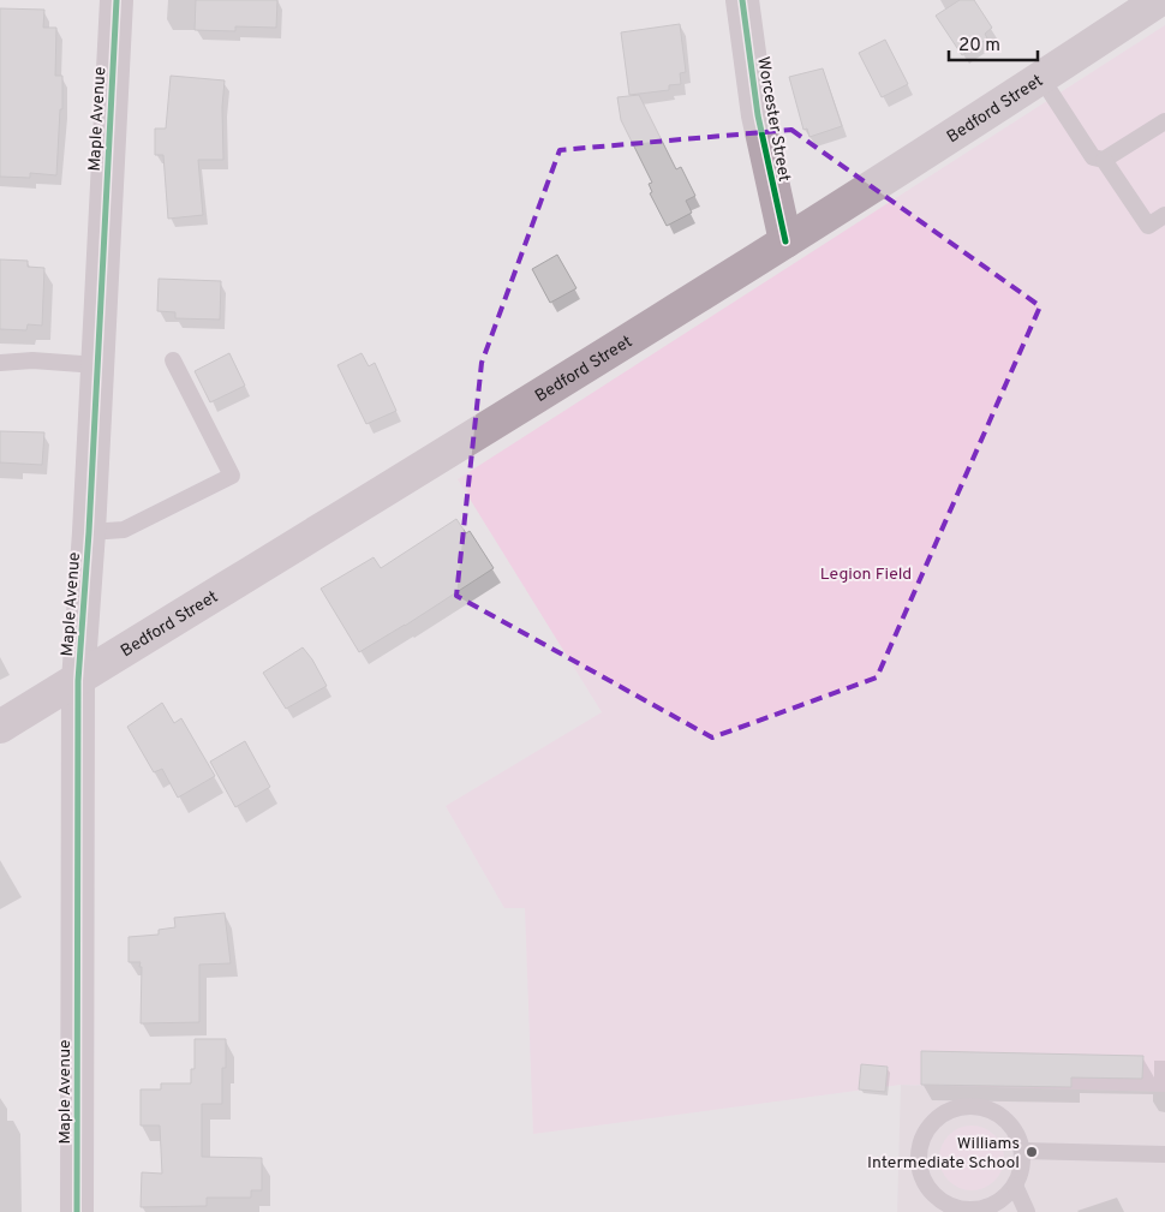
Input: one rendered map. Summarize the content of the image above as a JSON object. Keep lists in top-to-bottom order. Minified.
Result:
{"streets":{"street":["Bedford Street","Maple Avenue","Worcester Street"]},"crossings":[["Bedford Street","Maple Avenue"],["Bedford Street","Worcester Street"]],"parks":["Legion Field"],"places":["Williams Intermediate School"],"scale_bar":"20 m"}
